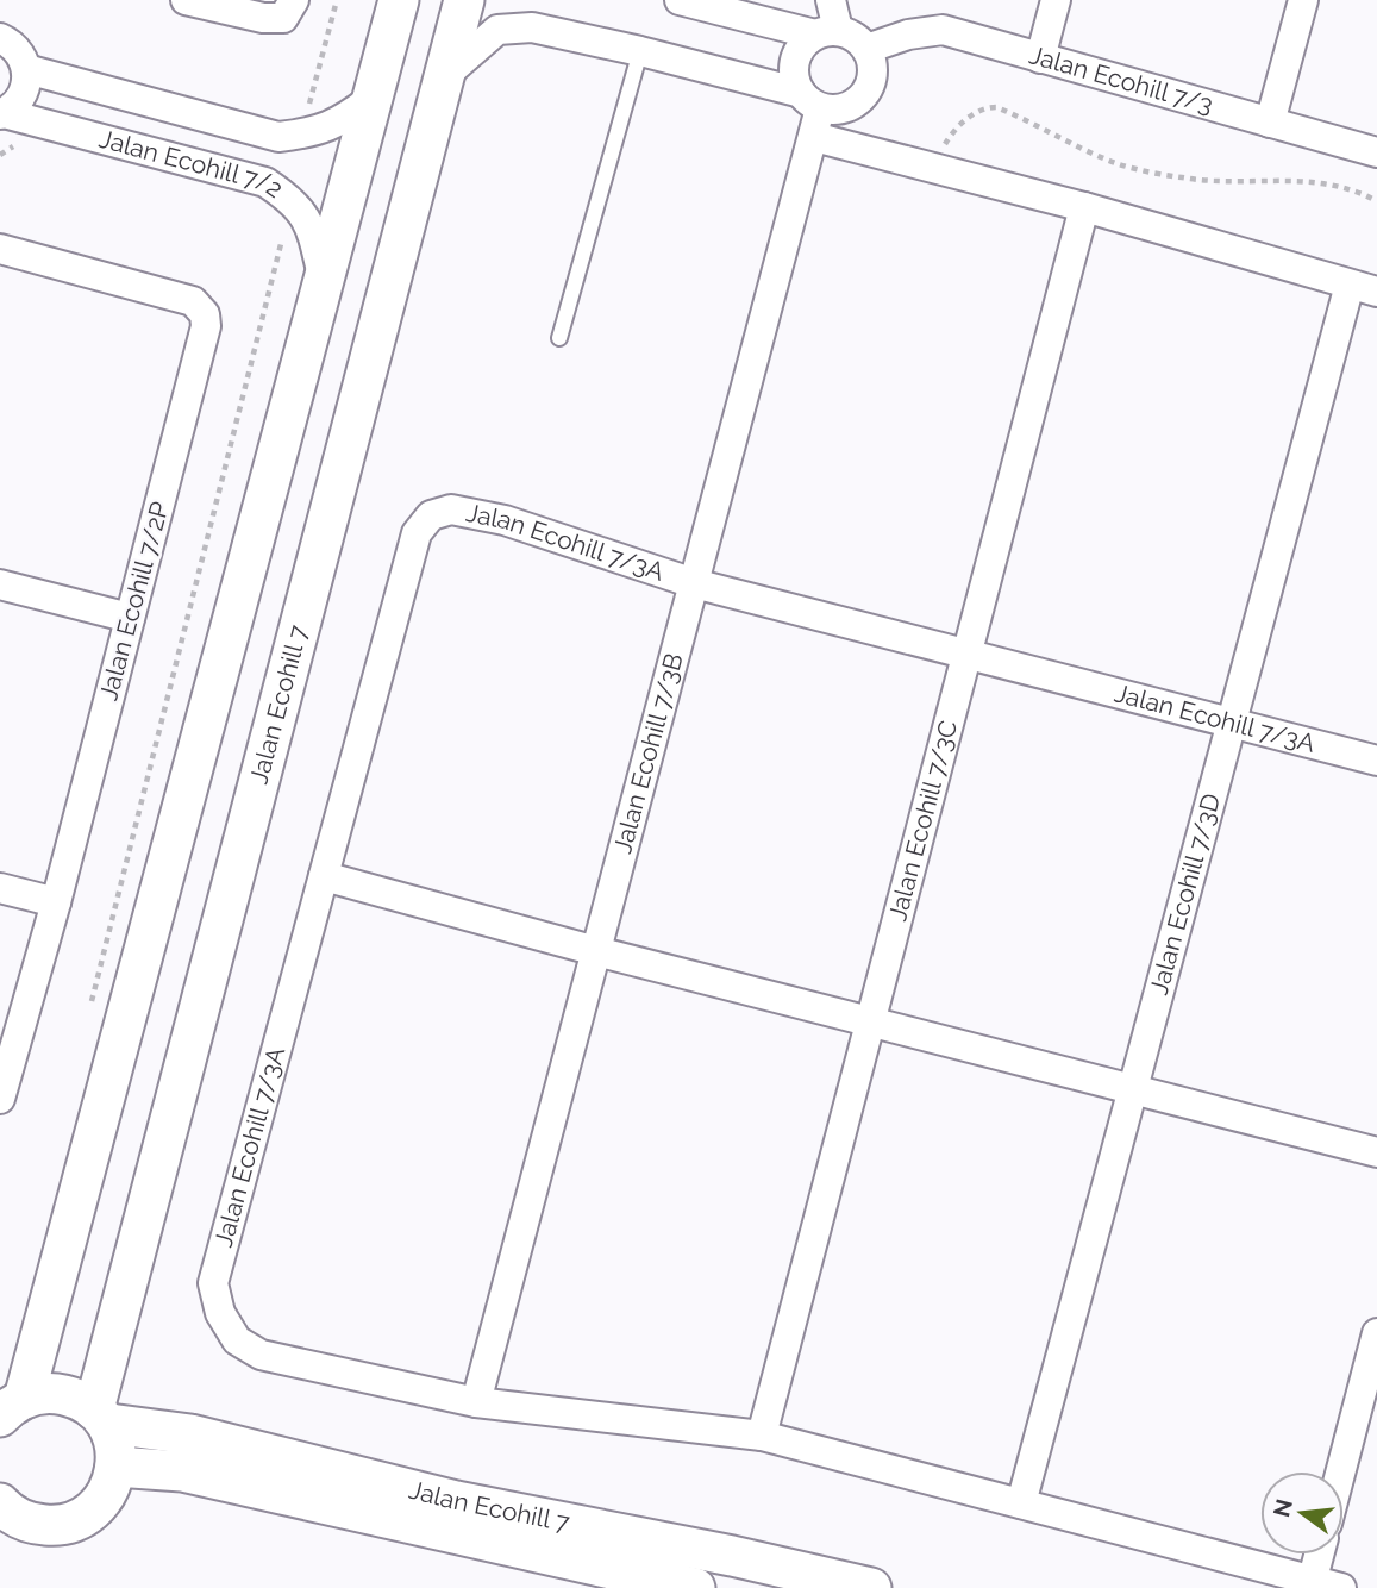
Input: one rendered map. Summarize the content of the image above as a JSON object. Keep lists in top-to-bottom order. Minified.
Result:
{"streets":{"street":["Jalan Ecohill 7/3","Jalan Ecohill 7/2","Jalan Ecohill 7/3A","Jalan Ecohill 7/2P","Jalan Ecohill 7","Jalan Ecohill 7/3B","Jalan Ecohill 7/3C","Jalan Ecohill 7/3D"]},"crossings":[["Jalan Ecohill 7/3","Jalan Ecohill 7/3B"],["Jalan Ecohill 7/3A","Jalan Ecohill 7/3B"],["Jalan Ecohill 7/3A","Jalan Ecohill 7/3C"],["Jalan Ecohill 7/3A","Jalan Ecohill 7/3D"]],"north":"left"}
